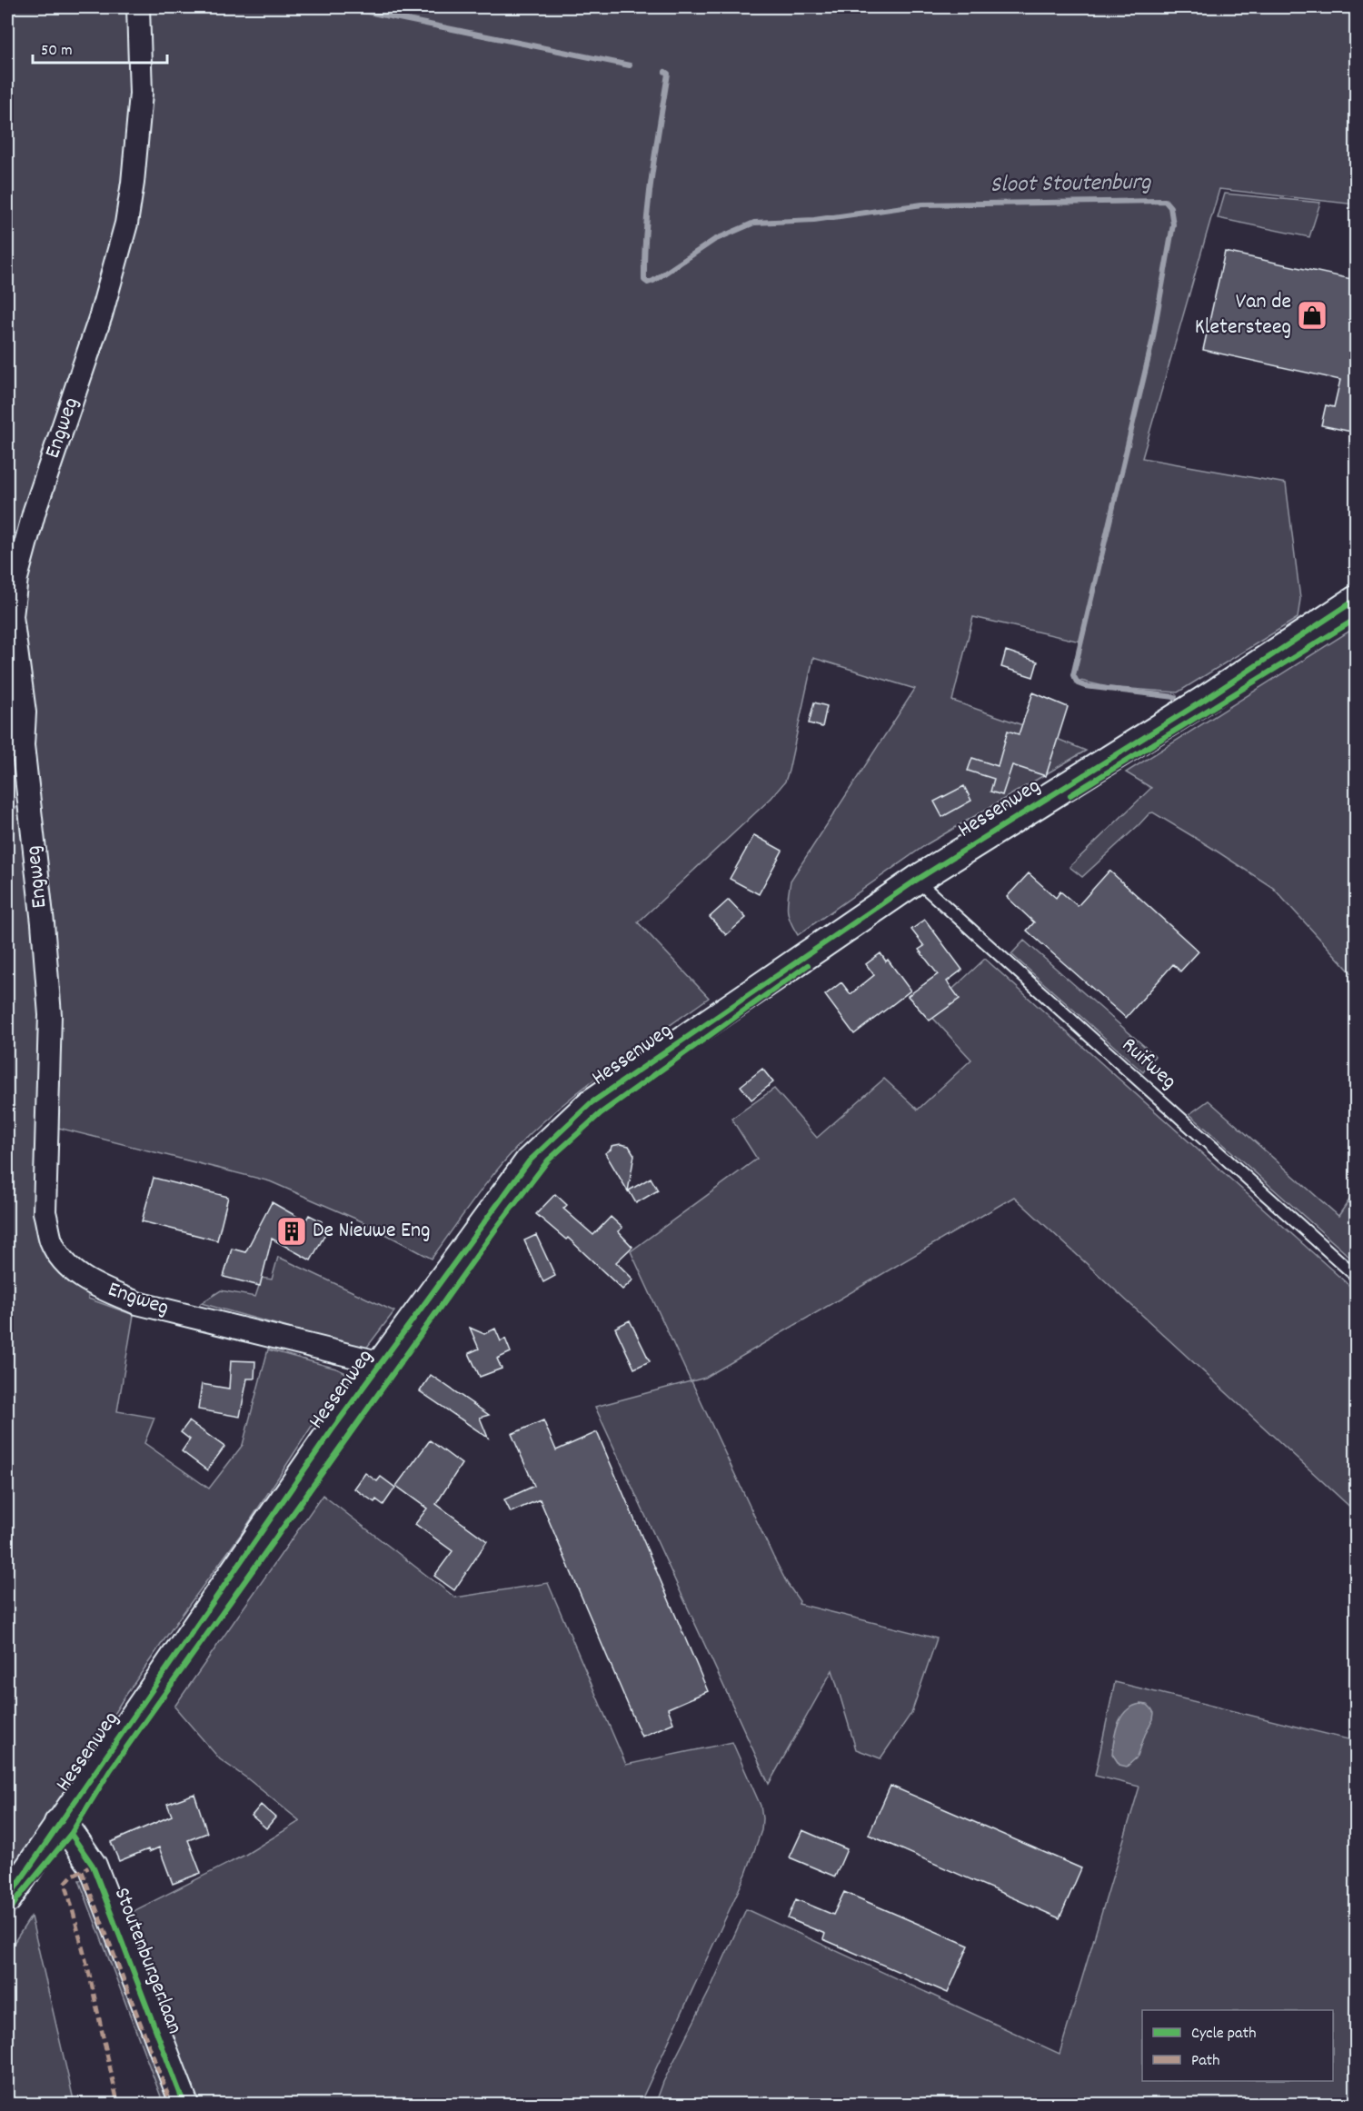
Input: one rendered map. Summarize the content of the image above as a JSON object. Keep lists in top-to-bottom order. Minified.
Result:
{"streets":{"street":["Engweg","Hessenweg","Stoutenburgerlaan"],"lane":["Ruifweg"]},"crossings":[["Engweg","Hessenweg"],["Hessenweg","Ruifweg"],["Hessenweg","Stoutenburgerlaan"]],"water":["Sloot Stoutenburg"],"places":{"shop":["Van de Kletersteeg"],"building":["De Nieuwe Eng"]},"legend":["Cycle path","Path"],"scale_bar":"50 m"}
